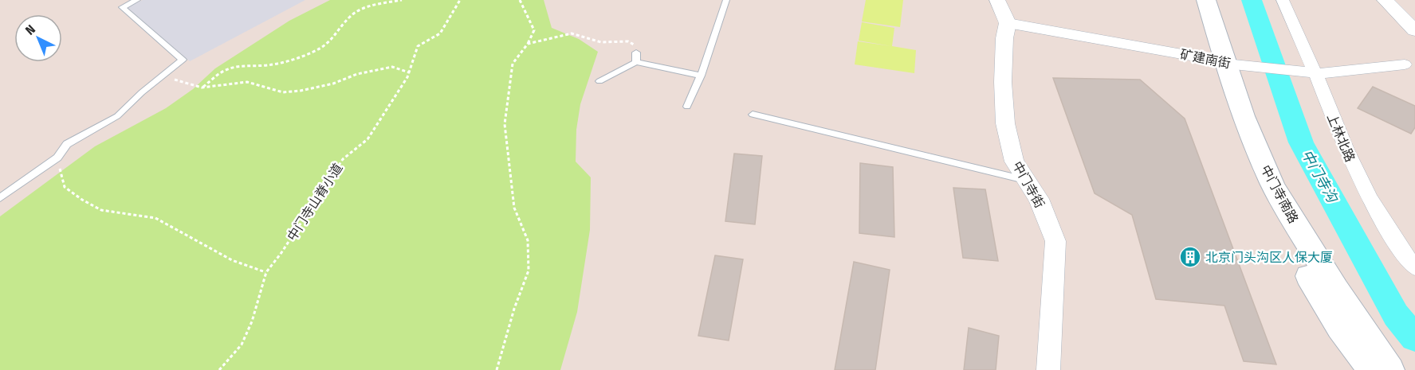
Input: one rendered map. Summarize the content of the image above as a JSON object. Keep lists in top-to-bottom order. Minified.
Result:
{"streets":{"main road":["中门寺南路"],"street":["矿建南街","上林北路","中门寺街"],"path":["中门寺山脊小道"]},"crossings":[["矿建南街","上林北路"],["矿建南街","中门寺街"],["矿建南街","中门寺南路"]],"water":["中门寺沟"],"places":{"building":["北京门头沟区人保大厦"]},"north":"top left"}
